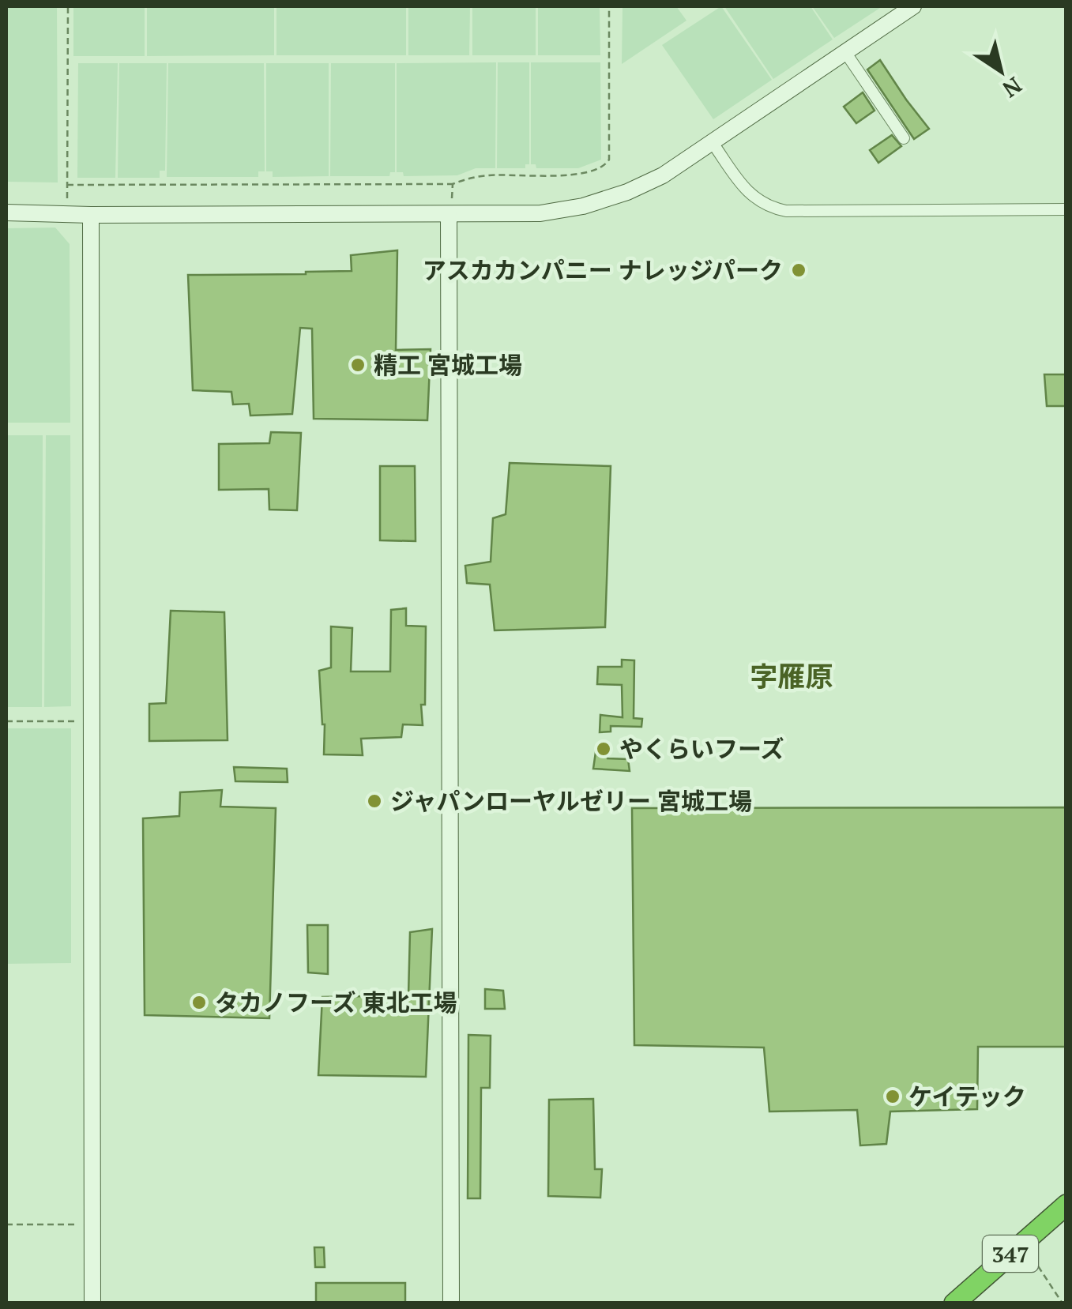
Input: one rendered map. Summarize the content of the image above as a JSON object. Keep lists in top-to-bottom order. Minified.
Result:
{"streets":{"highway":["347"]},"districts":["字雁原"],"places":["アスカカンパニー ナレッジパーク","精工 宮城工場","やくらいフーズ","ジャパンローヤルゼリー 宮城工場","タカノフーズ 東北工場","ケイテック"],"north":"bottom right"}
